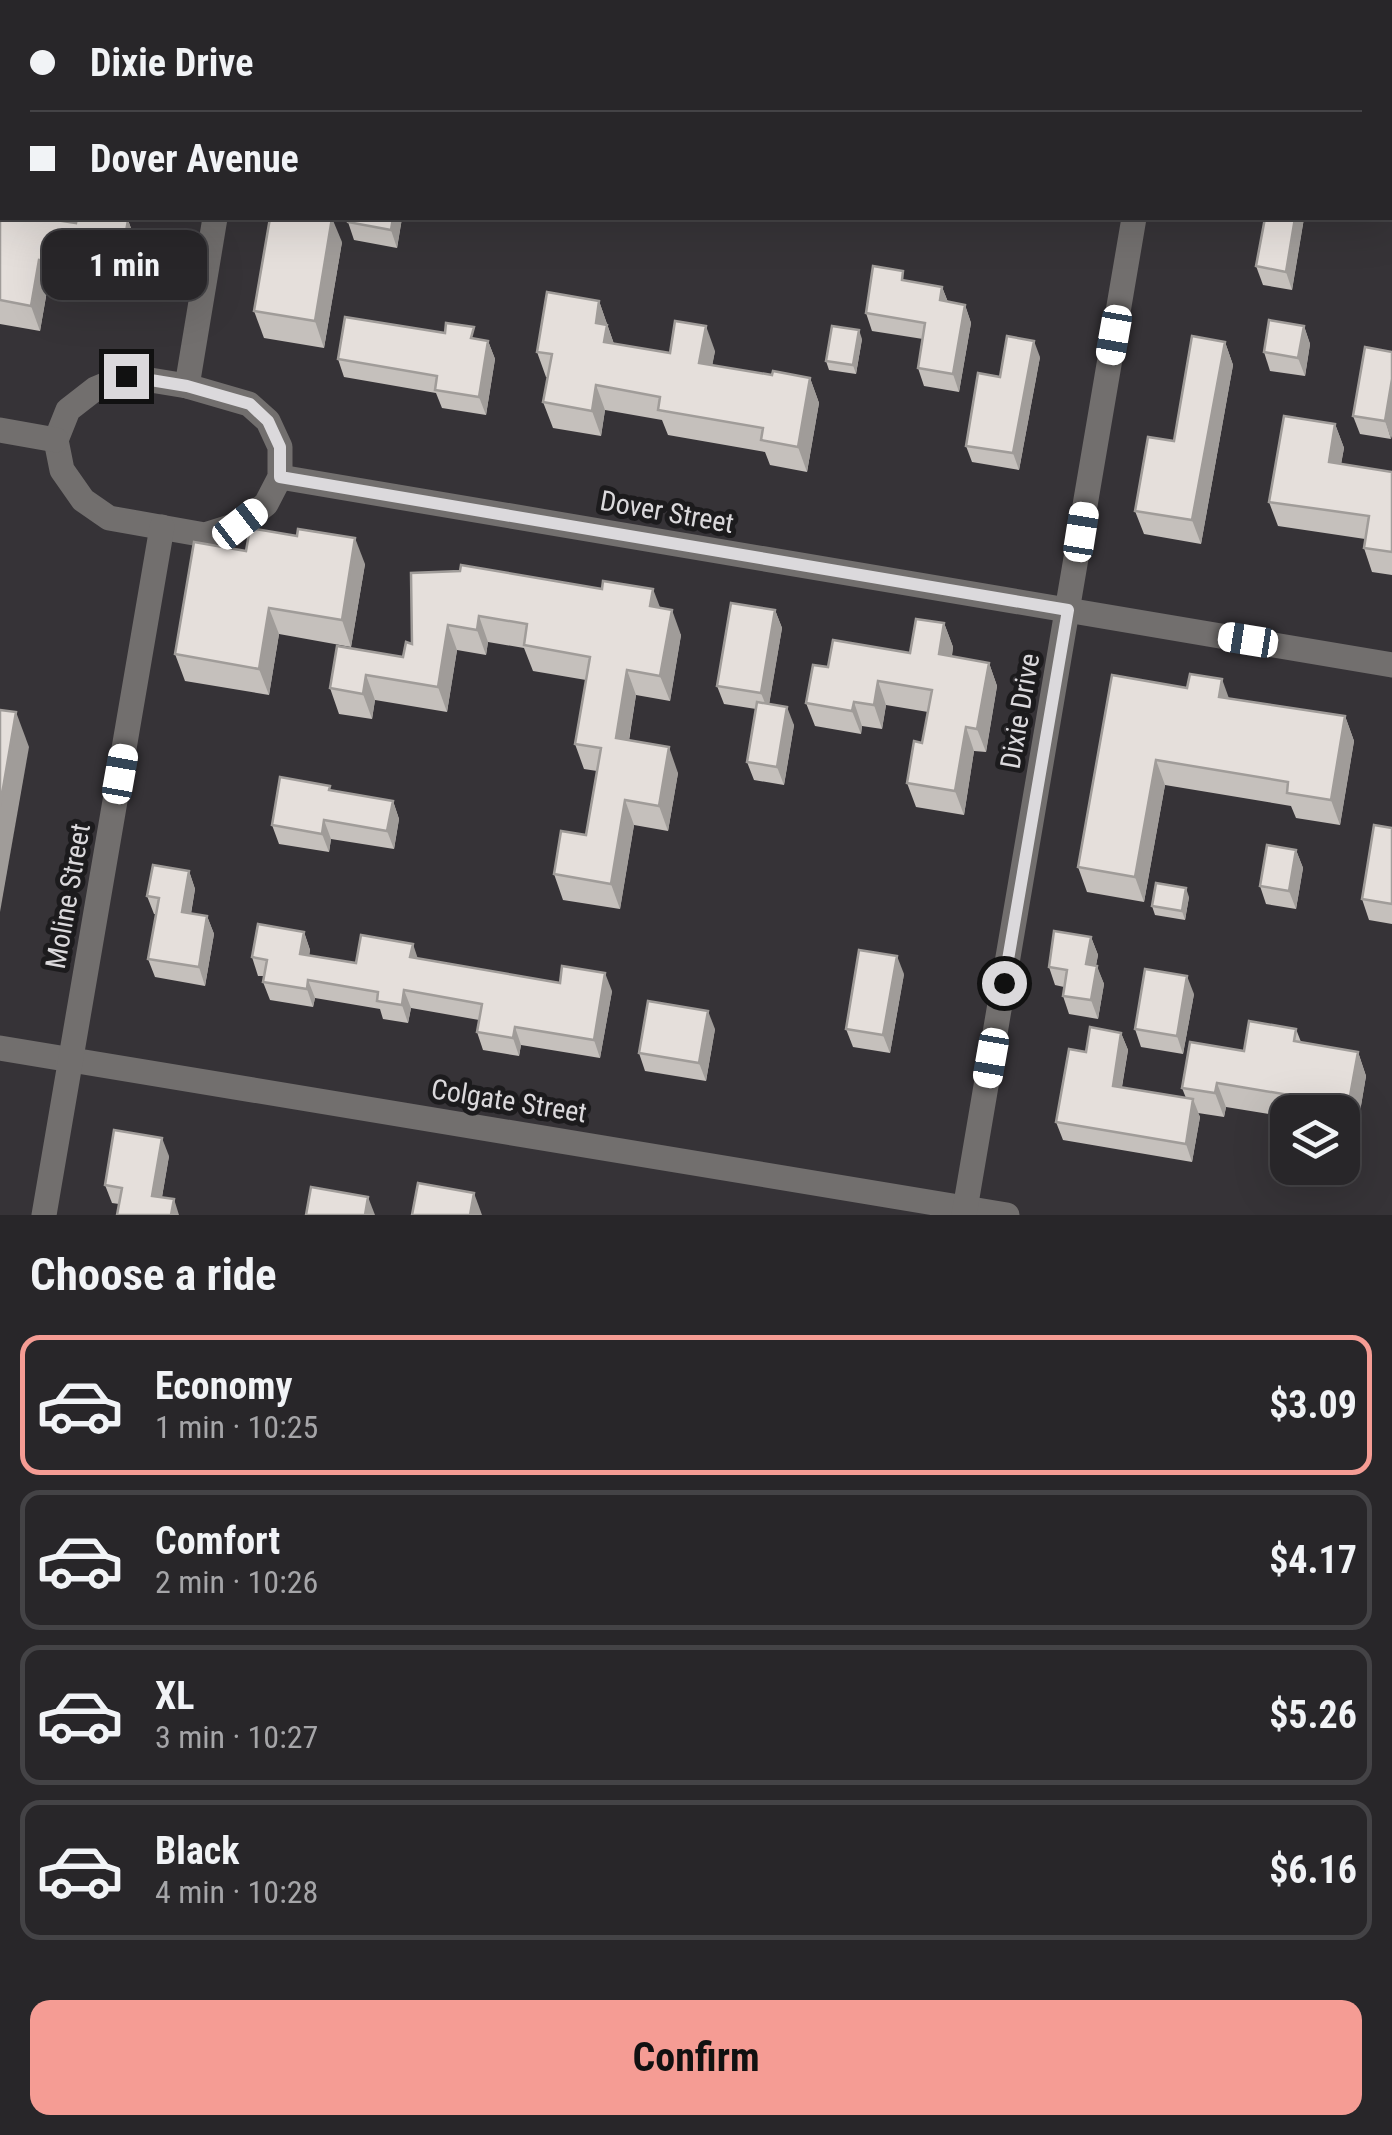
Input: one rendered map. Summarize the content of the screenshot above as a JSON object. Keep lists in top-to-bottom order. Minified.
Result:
{"streets":{"street":["Dover Street","Dixie Drive","Moline Street","Colgate Street"]},"crossings":[["Dover Street","Dixie Drive"],["Dover Street","Moline Street"],["Dixie Drive","Colgate Street"],["Moline Street","Colgate Street"]],"page":{"banner":["Dixie Drive","Dover Avenue"],"bubble":"1 min","heading":"Choose a ride","list":[{"name":"Economy","note":"1 min · 10:25","value":"$3.09"},{"name":"Comfort","note":"2 min · 10:26","value":"$4.17"},{"name":"XL","note":"3 min · 10:27","value":"$5.26"},{"name":"Black","note":"4 min · 10:28","value":"$6.16"}],"buttons":"Confirm"}}
